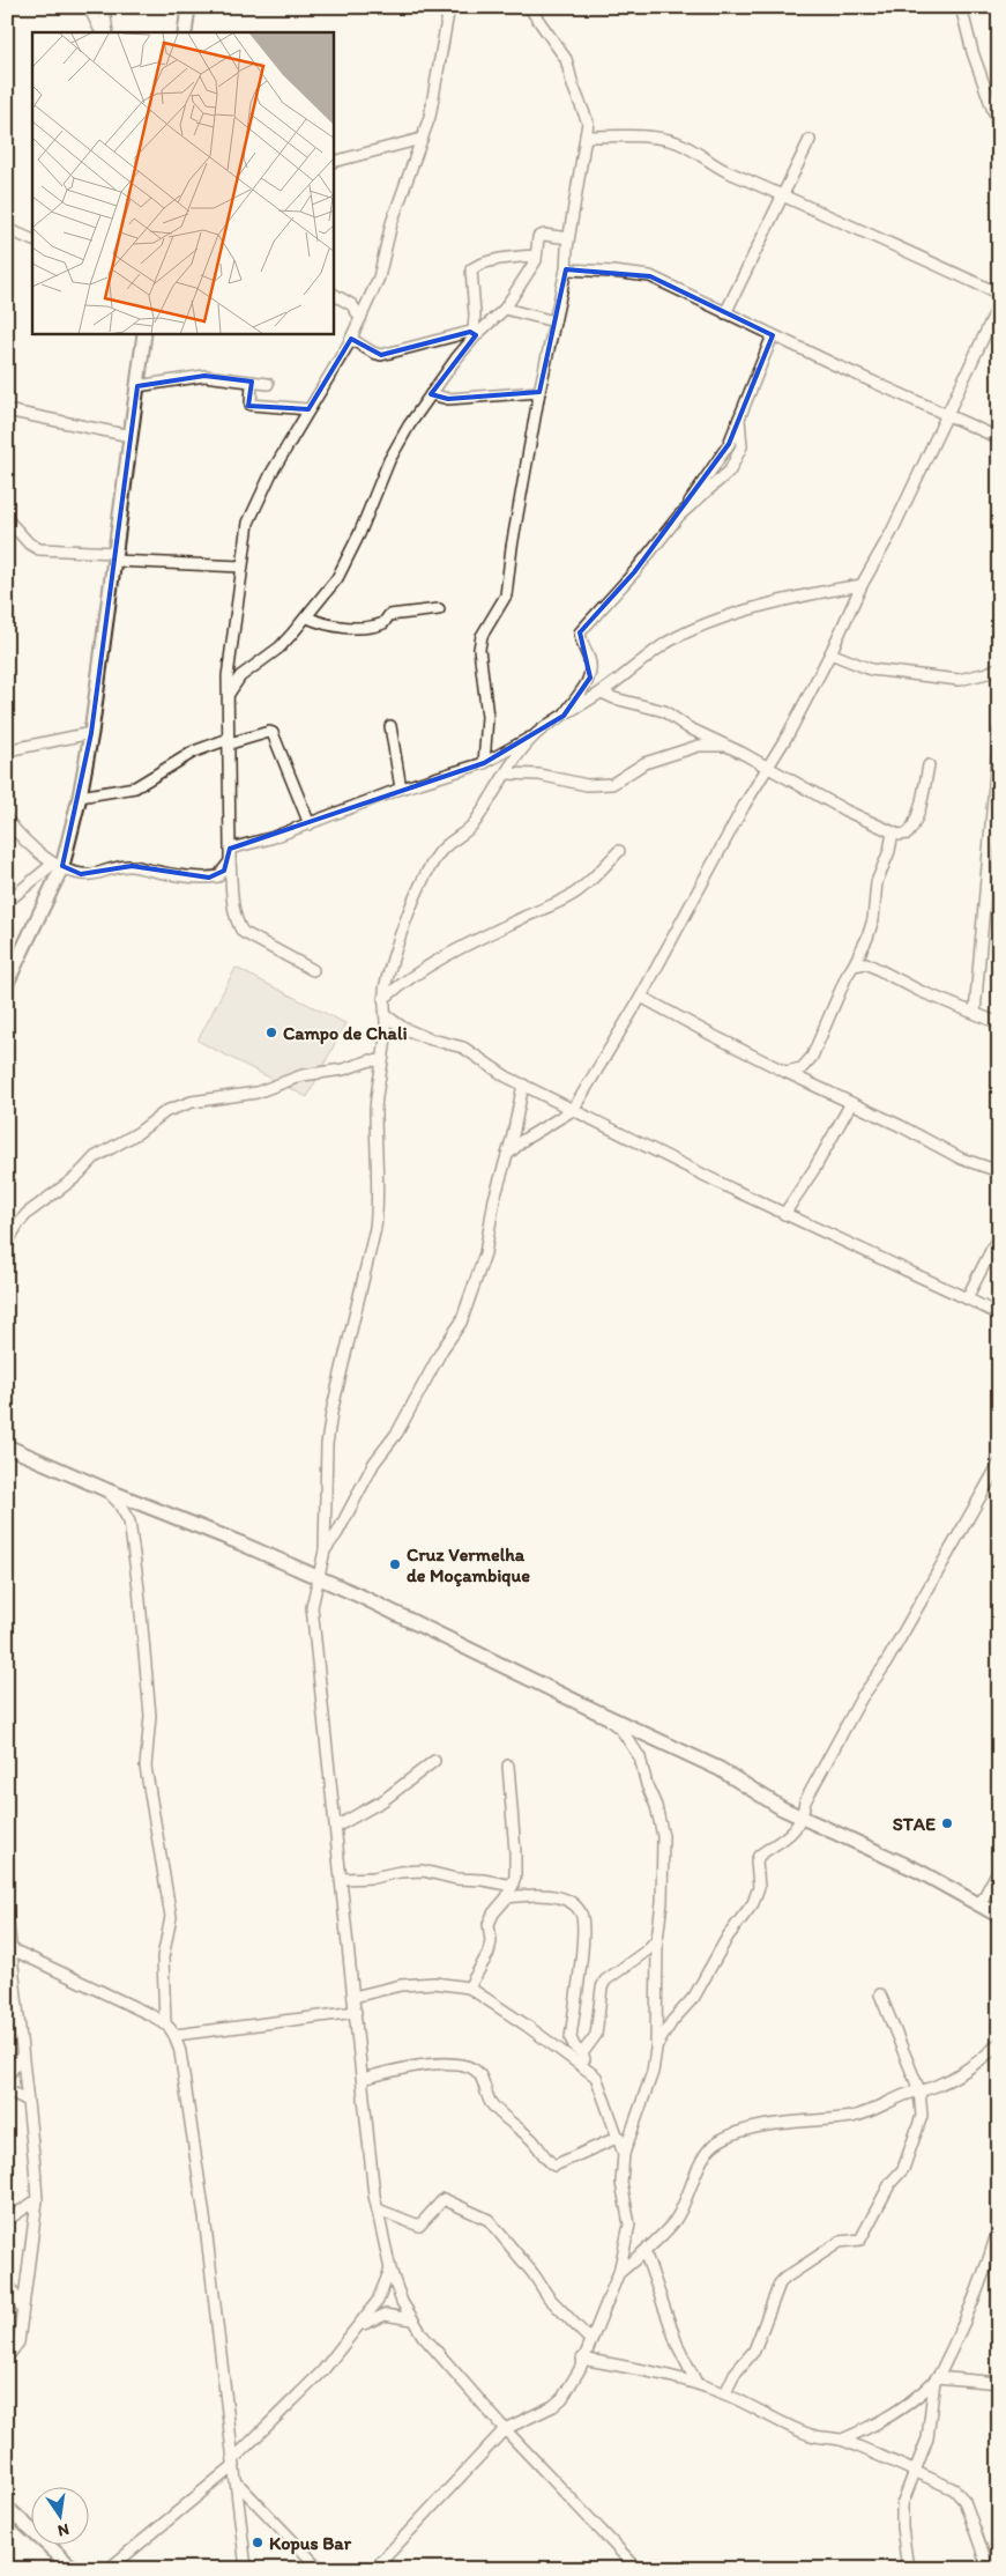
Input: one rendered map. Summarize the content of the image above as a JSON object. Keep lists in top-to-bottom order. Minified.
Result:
{"places":["Campo de Chali","Cruz Vermelha de Moçambique","STAE","Kopus Bar"],"north":"bottom"}
